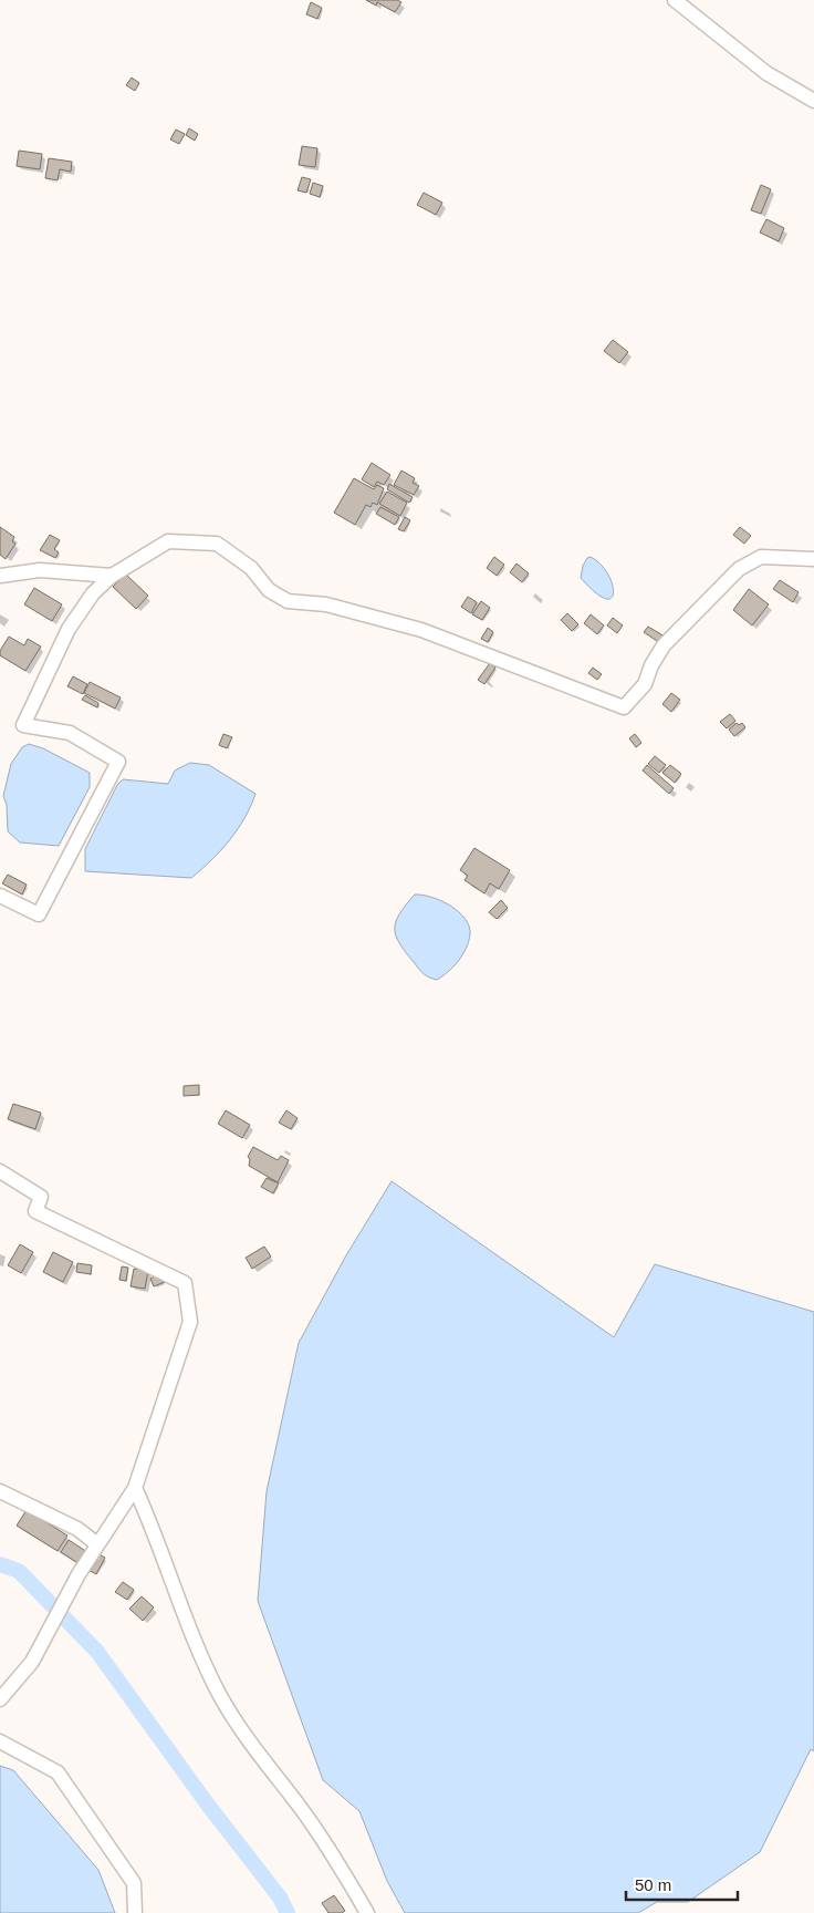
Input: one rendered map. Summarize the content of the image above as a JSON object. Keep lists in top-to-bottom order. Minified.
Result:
{"scale_bar":"50 m"}
